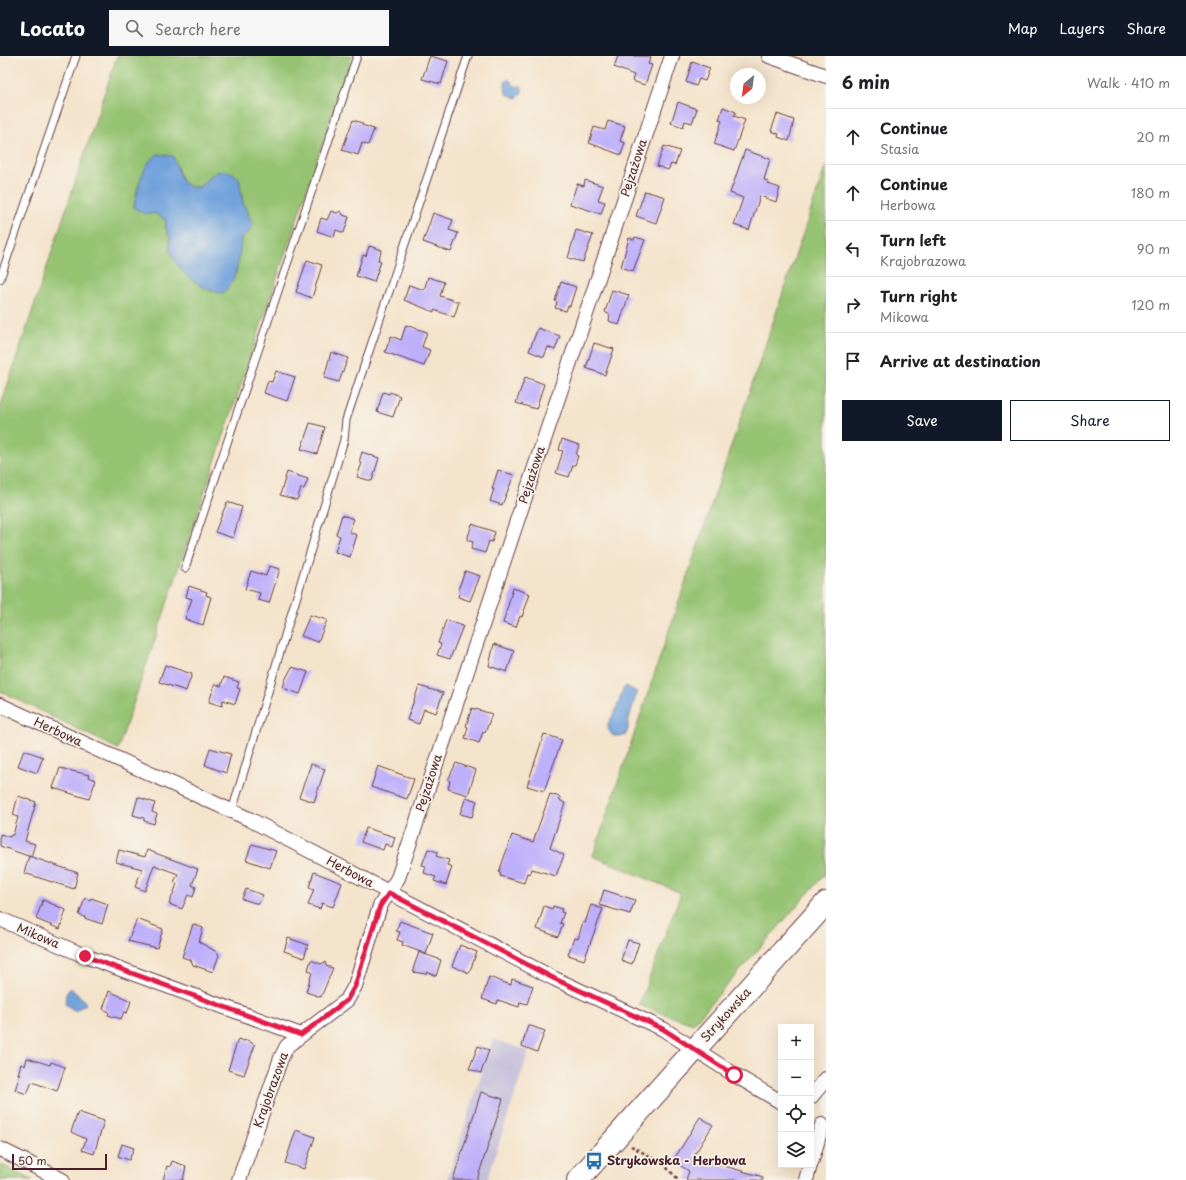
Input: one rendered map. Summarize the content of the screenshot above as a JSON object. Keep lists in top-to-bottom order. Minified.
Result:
{"streets":{"main road":["Strykowska"],"street":["Pejzażowa","Herbowa","Mikowa","Krajobrazowa"]},"crossings":[["Pejzażowa","Herbowa"],["Pejzażowa","Krajobrazowa"],["Herbowa","Strykowska"],["Herbowa","Krajobrazowa"],["Mikowa","Krajobrazowa"]],"places":{"bus stop":["Strykowska - Herbowa"]},"scale_bar":"50 m","north":"bottom left","page":{"header":"Locato","search":"Search here","nav":["Map","Layers","Share"],"heading":["6 min","Walk · 410 m"],"list":[["Continue","Stasia","20 m"],["Continue","Herbowa","180 m"],["Turn left","Krajobrazowa","90 m"],["Turn right","Mikowa","120 m"],"Arrive at destination"],"buttons":["Save","Share"],"map_buttons":["+","−"],"scale":"50 m"}}
